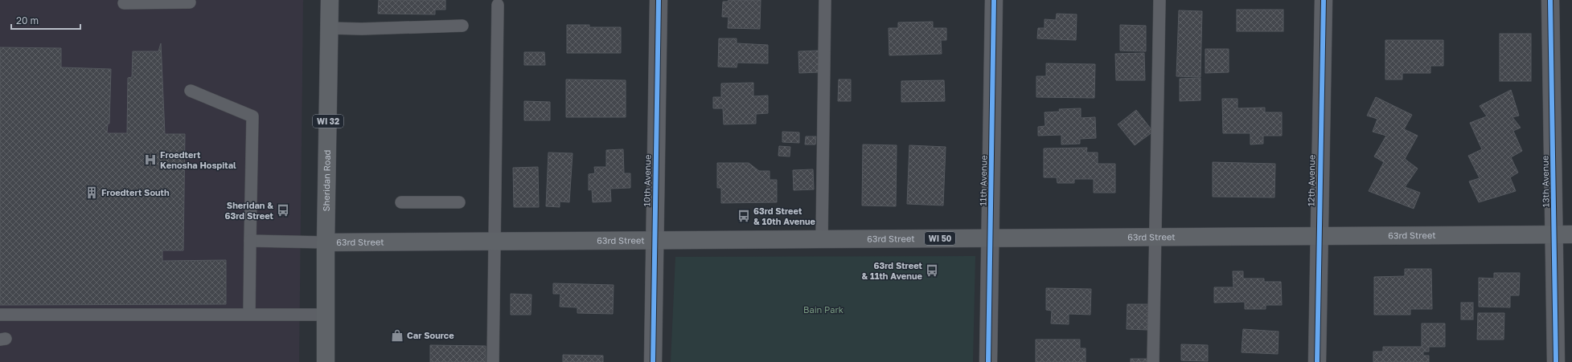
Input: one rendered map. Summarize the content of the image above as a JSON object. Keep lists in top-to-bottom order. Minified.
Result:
{"streets":{"main road":["WI 32","Sheridan Road","63rd Street","WI 50"],"street":["10th Avenue","11th Avenue","12th Avenue","13th Avenue"]},"crossings":[["Sheridan Road","63rd Street"],["10th Avenue","63rd Street"],["11th Avenue","63rd Street"],["12th Avenue","63rd Street"],["13th Avenue","63rd Street"]],"parks":["Bain Park"],"places":{"hospital":["Froedtert Kenosha Hospital"],"building":["Froedtert South"],"bus stop":["Sheridan & 63rd Street","63rd Street & 10th Avenue","63rd Street & 11th Avenue"],"shop":["Car Source"]},"scale_bar":"20 m"}
